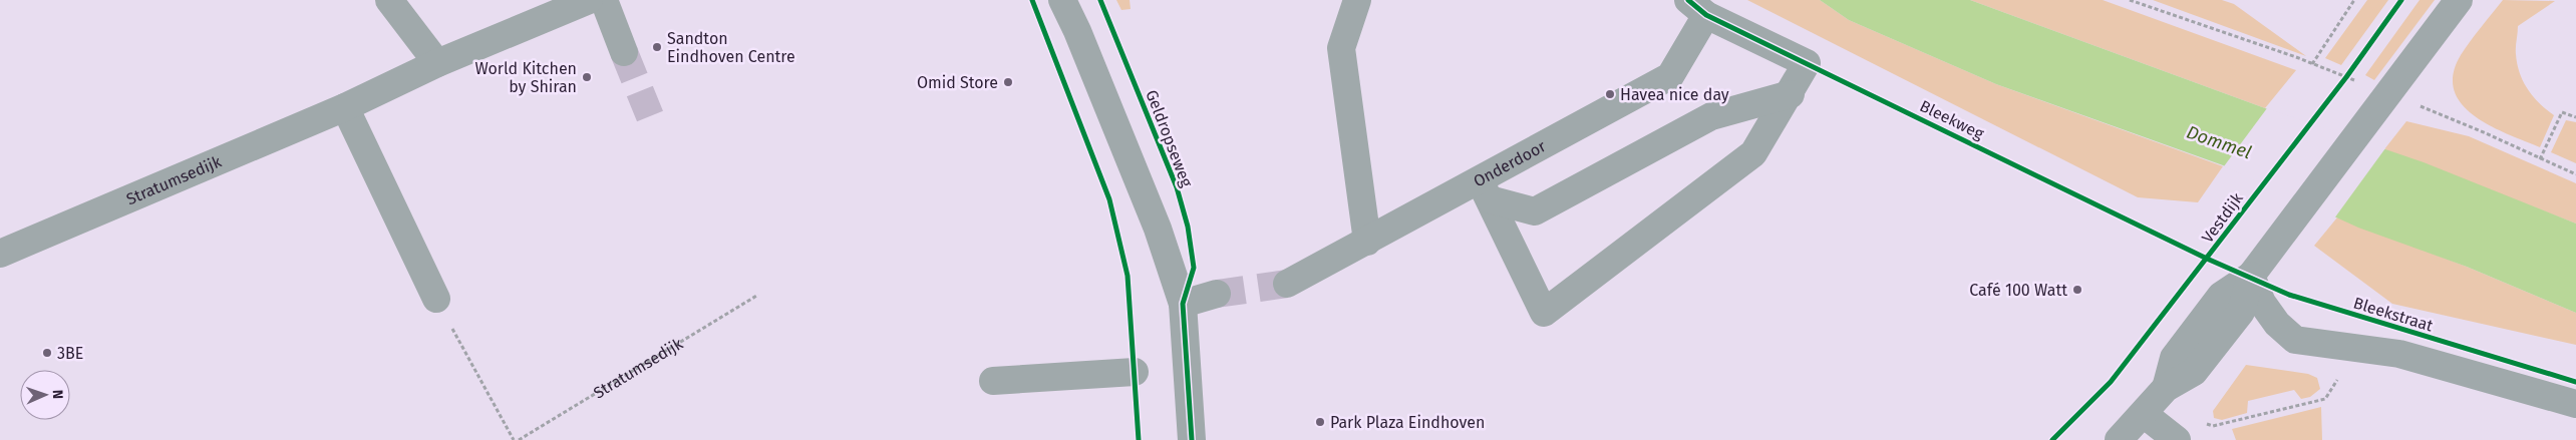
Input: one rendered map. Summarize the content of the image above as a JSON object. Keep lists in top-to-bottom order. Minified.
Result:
{"streets":{"street":["Onderdoor","Stratumsedijk"],"cycle path":["Bleekweg","Geldropseweg","Vestdijk"]},"water":["Dommel"],"places":["Sandton Eindhoven Centre","World Kitchen by Shiran","Omid Store","Havea nice day","Café 100 Watt","3BE","Park Plaza Eindhoven"],"north":"right"}
